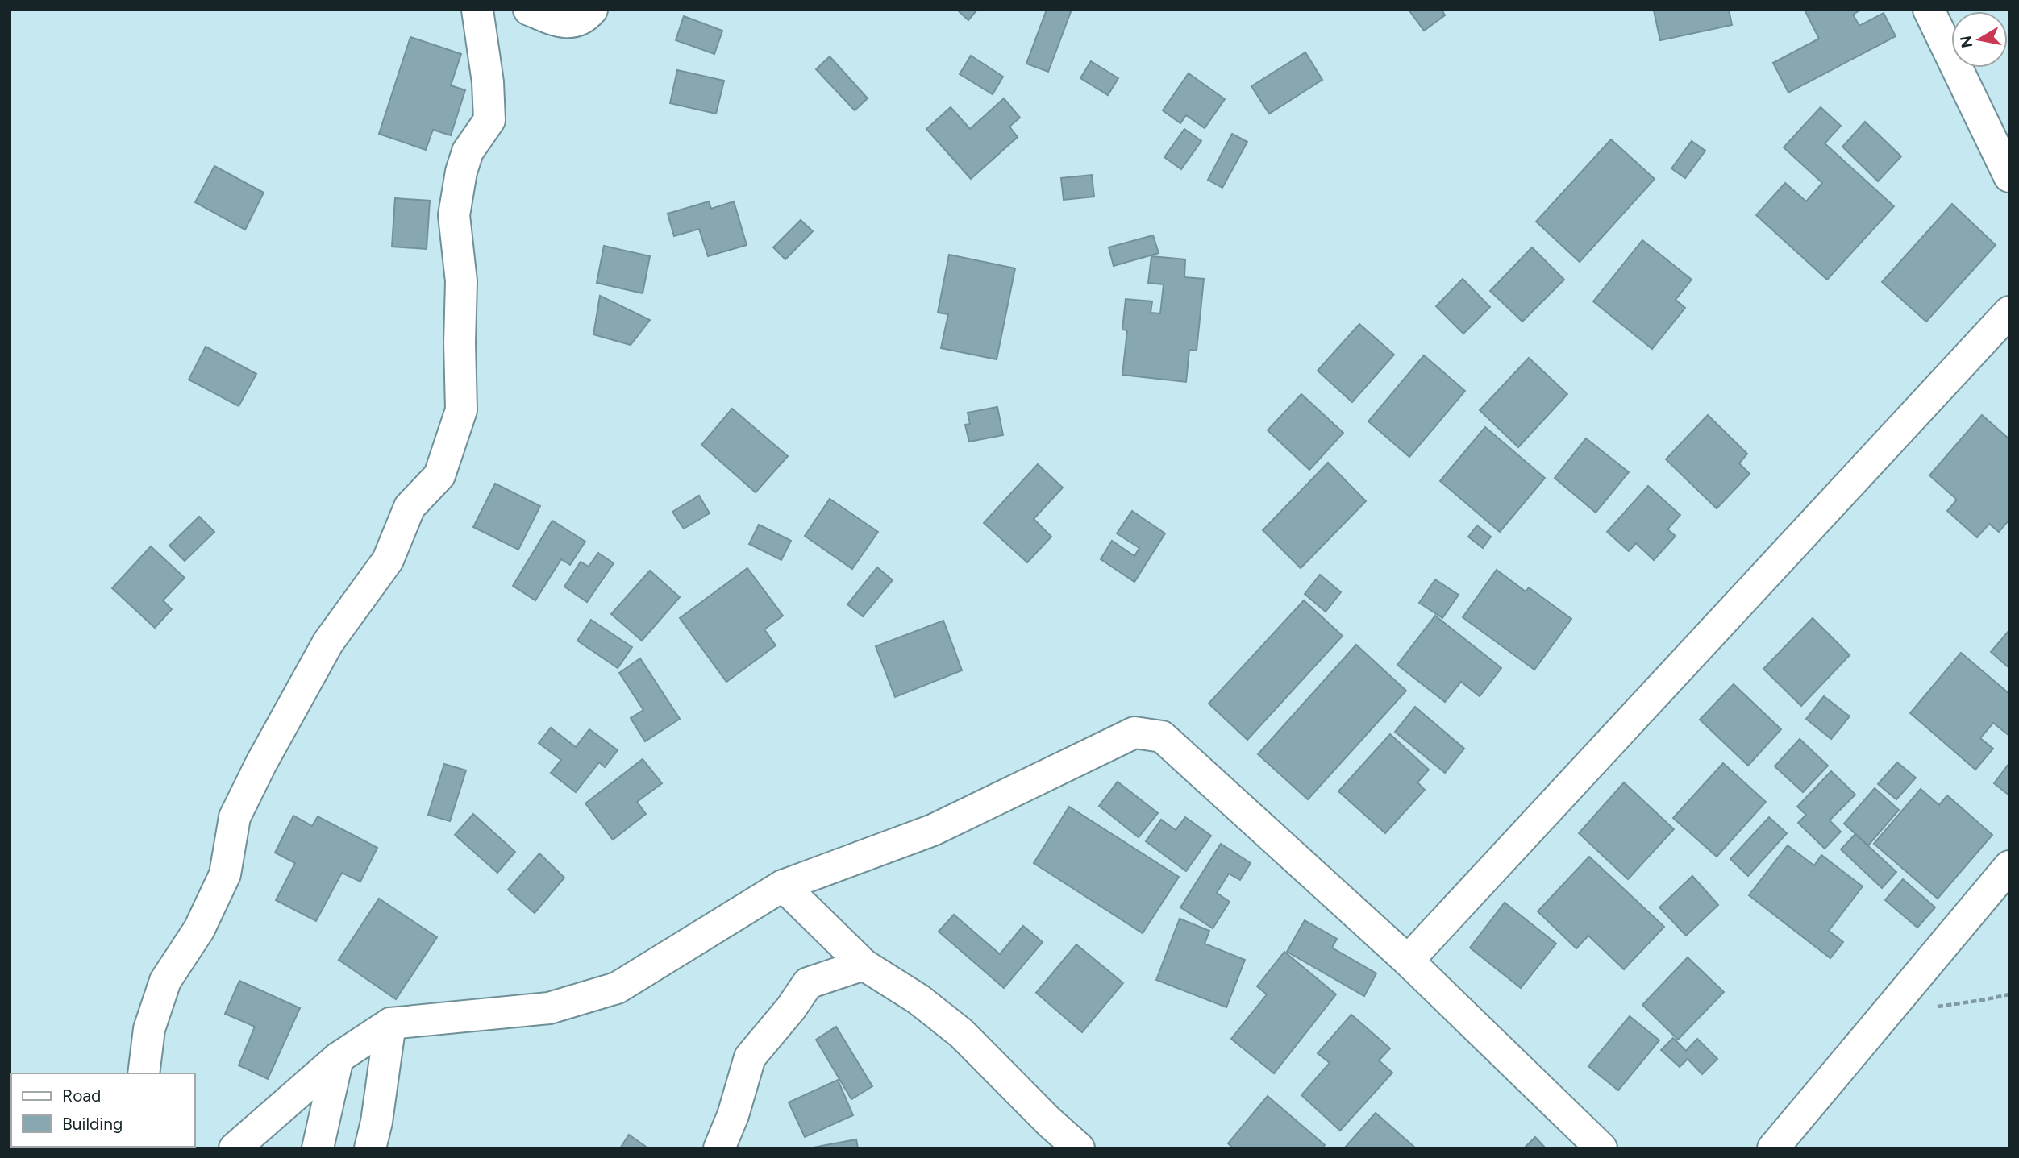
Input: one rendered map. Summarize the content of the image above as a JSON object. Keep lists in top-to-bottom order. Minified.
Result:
{"legend":["Road","Building"],"north":"left"}
